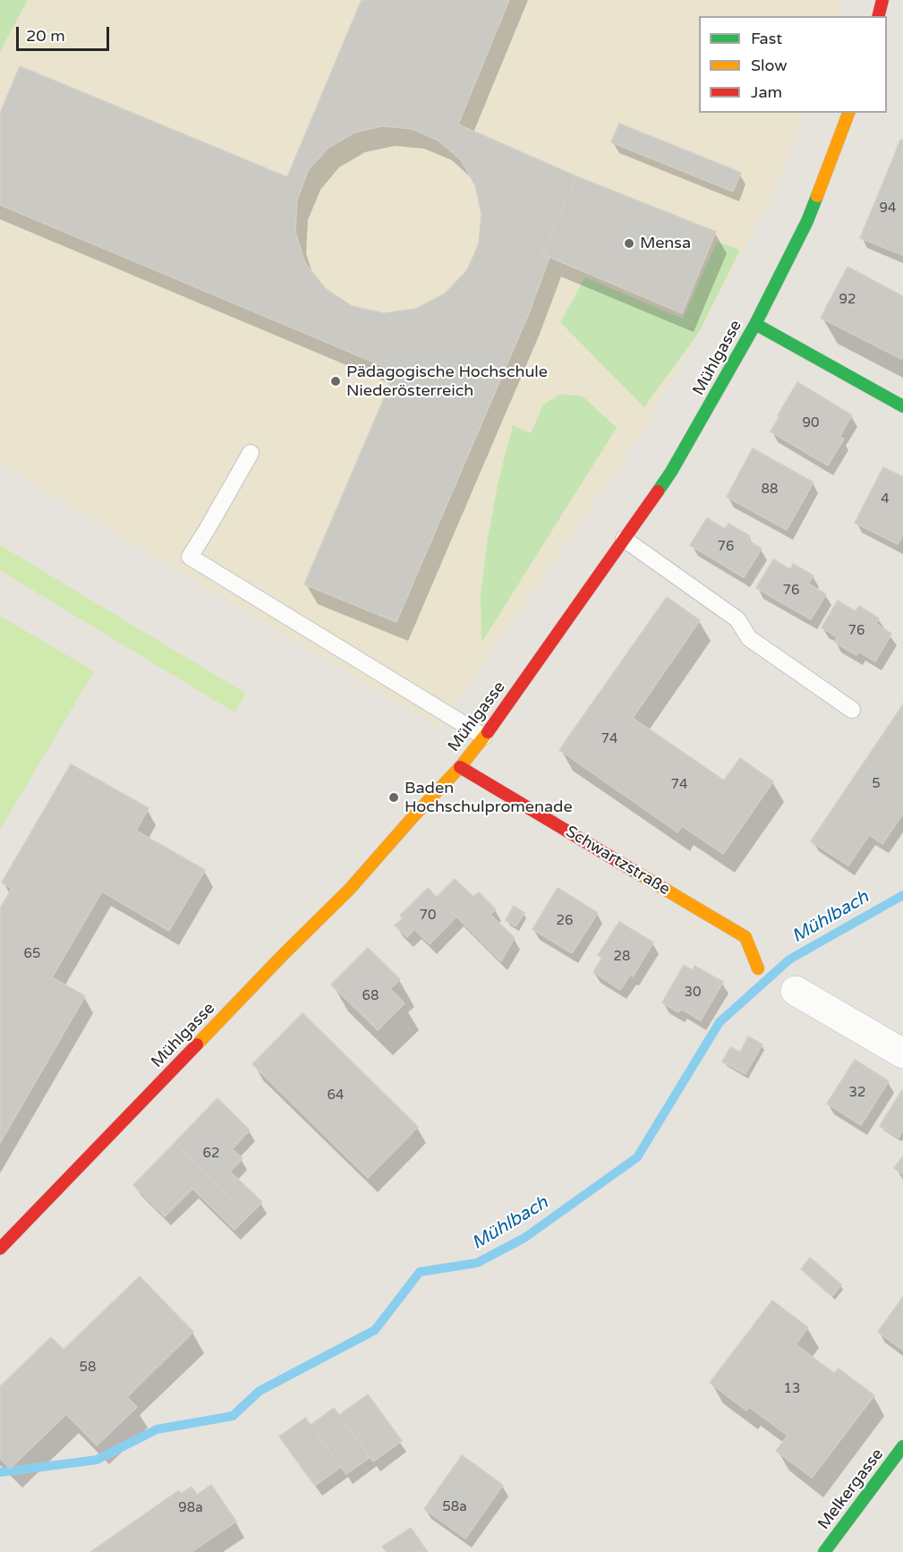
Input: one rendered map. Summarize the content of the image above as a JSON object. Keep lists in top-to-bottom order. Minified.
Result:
{"streets":{"street":["Mühlgasse","Schwartzstraße","Melkergasse"]},"crossings":[["Mühlgasse","Schwartzstraße"]],"water":["Mühlbach"],"places":["Mensa","Pädagogische Hochschule Niederösterreich","Baden Hochschulpromenade"],"house_numbers":["94","92","90","88","4","76","76","76","74","5","74","70","26","65","28","30","68","32","64","62","58","13","58a","98a"],"legend":["Fast","Slow","Jam"],"scale_bar":"20 m"}
